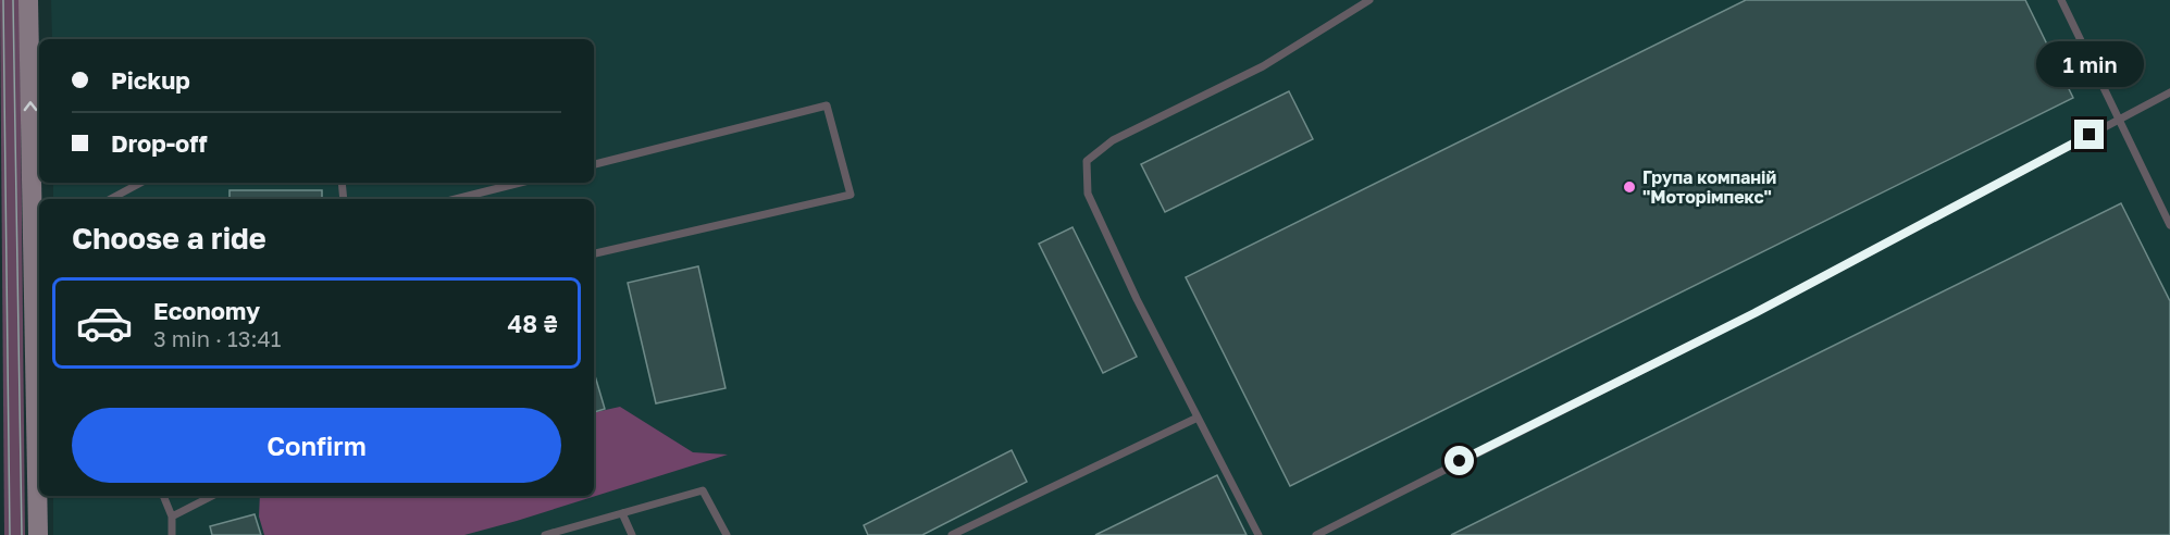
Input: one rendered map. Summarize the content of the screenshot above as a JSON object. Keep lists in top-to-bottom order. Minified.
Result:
{"places":["Група компаній \"Моторімпекс\""],"page":{"banner":["Pickup","Drop-off"],"bubble":"1 min","heading":"Choose a ride","list":[{"name":"Economy","note":"3 min · 13:41","value":"48 ₴"}],"buttons":"Confirm"}}
